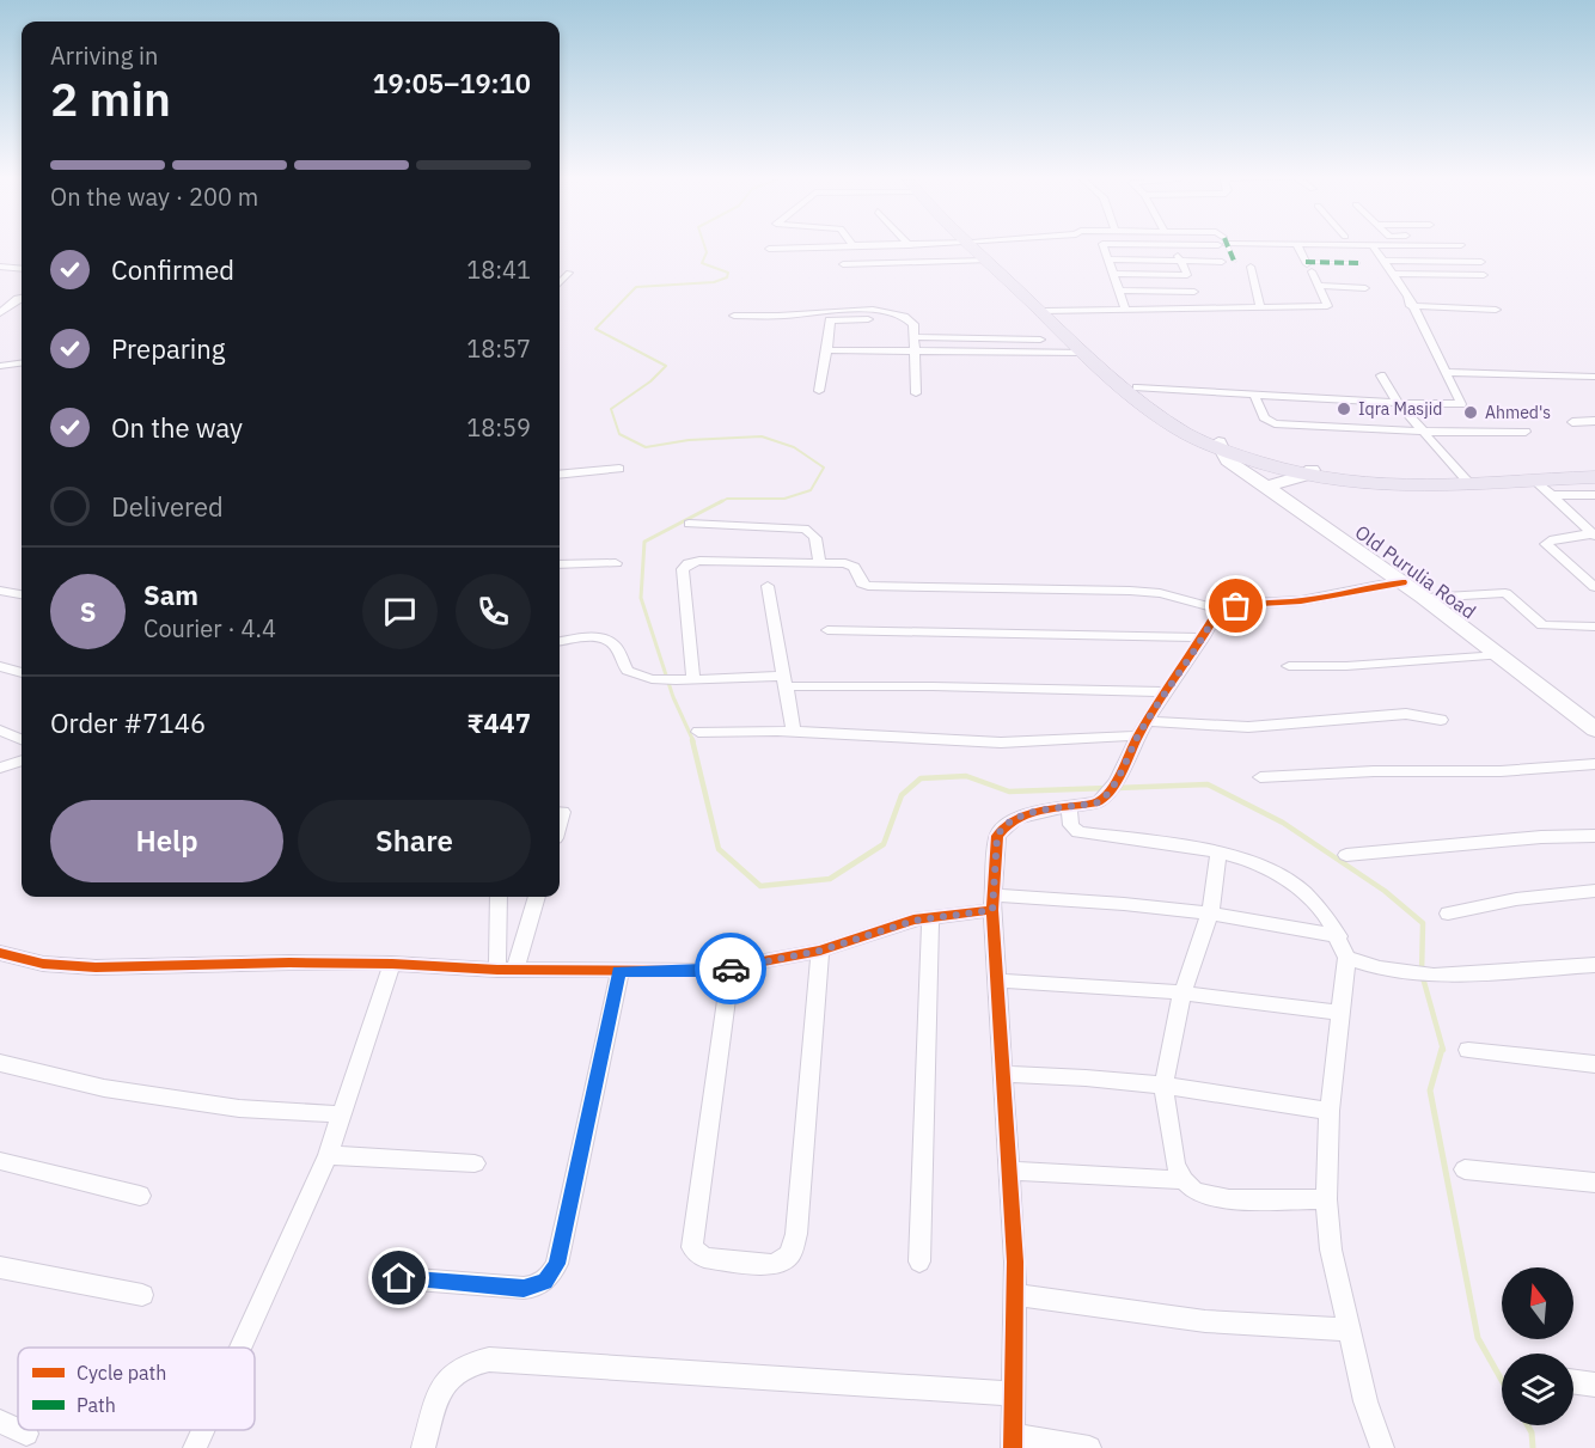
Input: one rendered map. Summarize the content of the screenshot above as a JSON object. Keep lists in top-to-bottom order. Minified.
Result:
{"streets":{"main road":["Old Purulia Road"]},"places":["Iqra Masjid","Ahmed's"],"legend":["Cycle path","Path"],"north":"top","page":{"heading":["2 min","Arriving in","19:05–19:10"],"panel":["Sam","Courier · 4.4","Order #7146","₹447"],"bar":"On the way · 200 m","list":[["Confirmed","18:41"],["Preparing","18:57"],["On the way","18:59"],"Delivered"],"round":"S","buttons":["Help","Share"]}}
